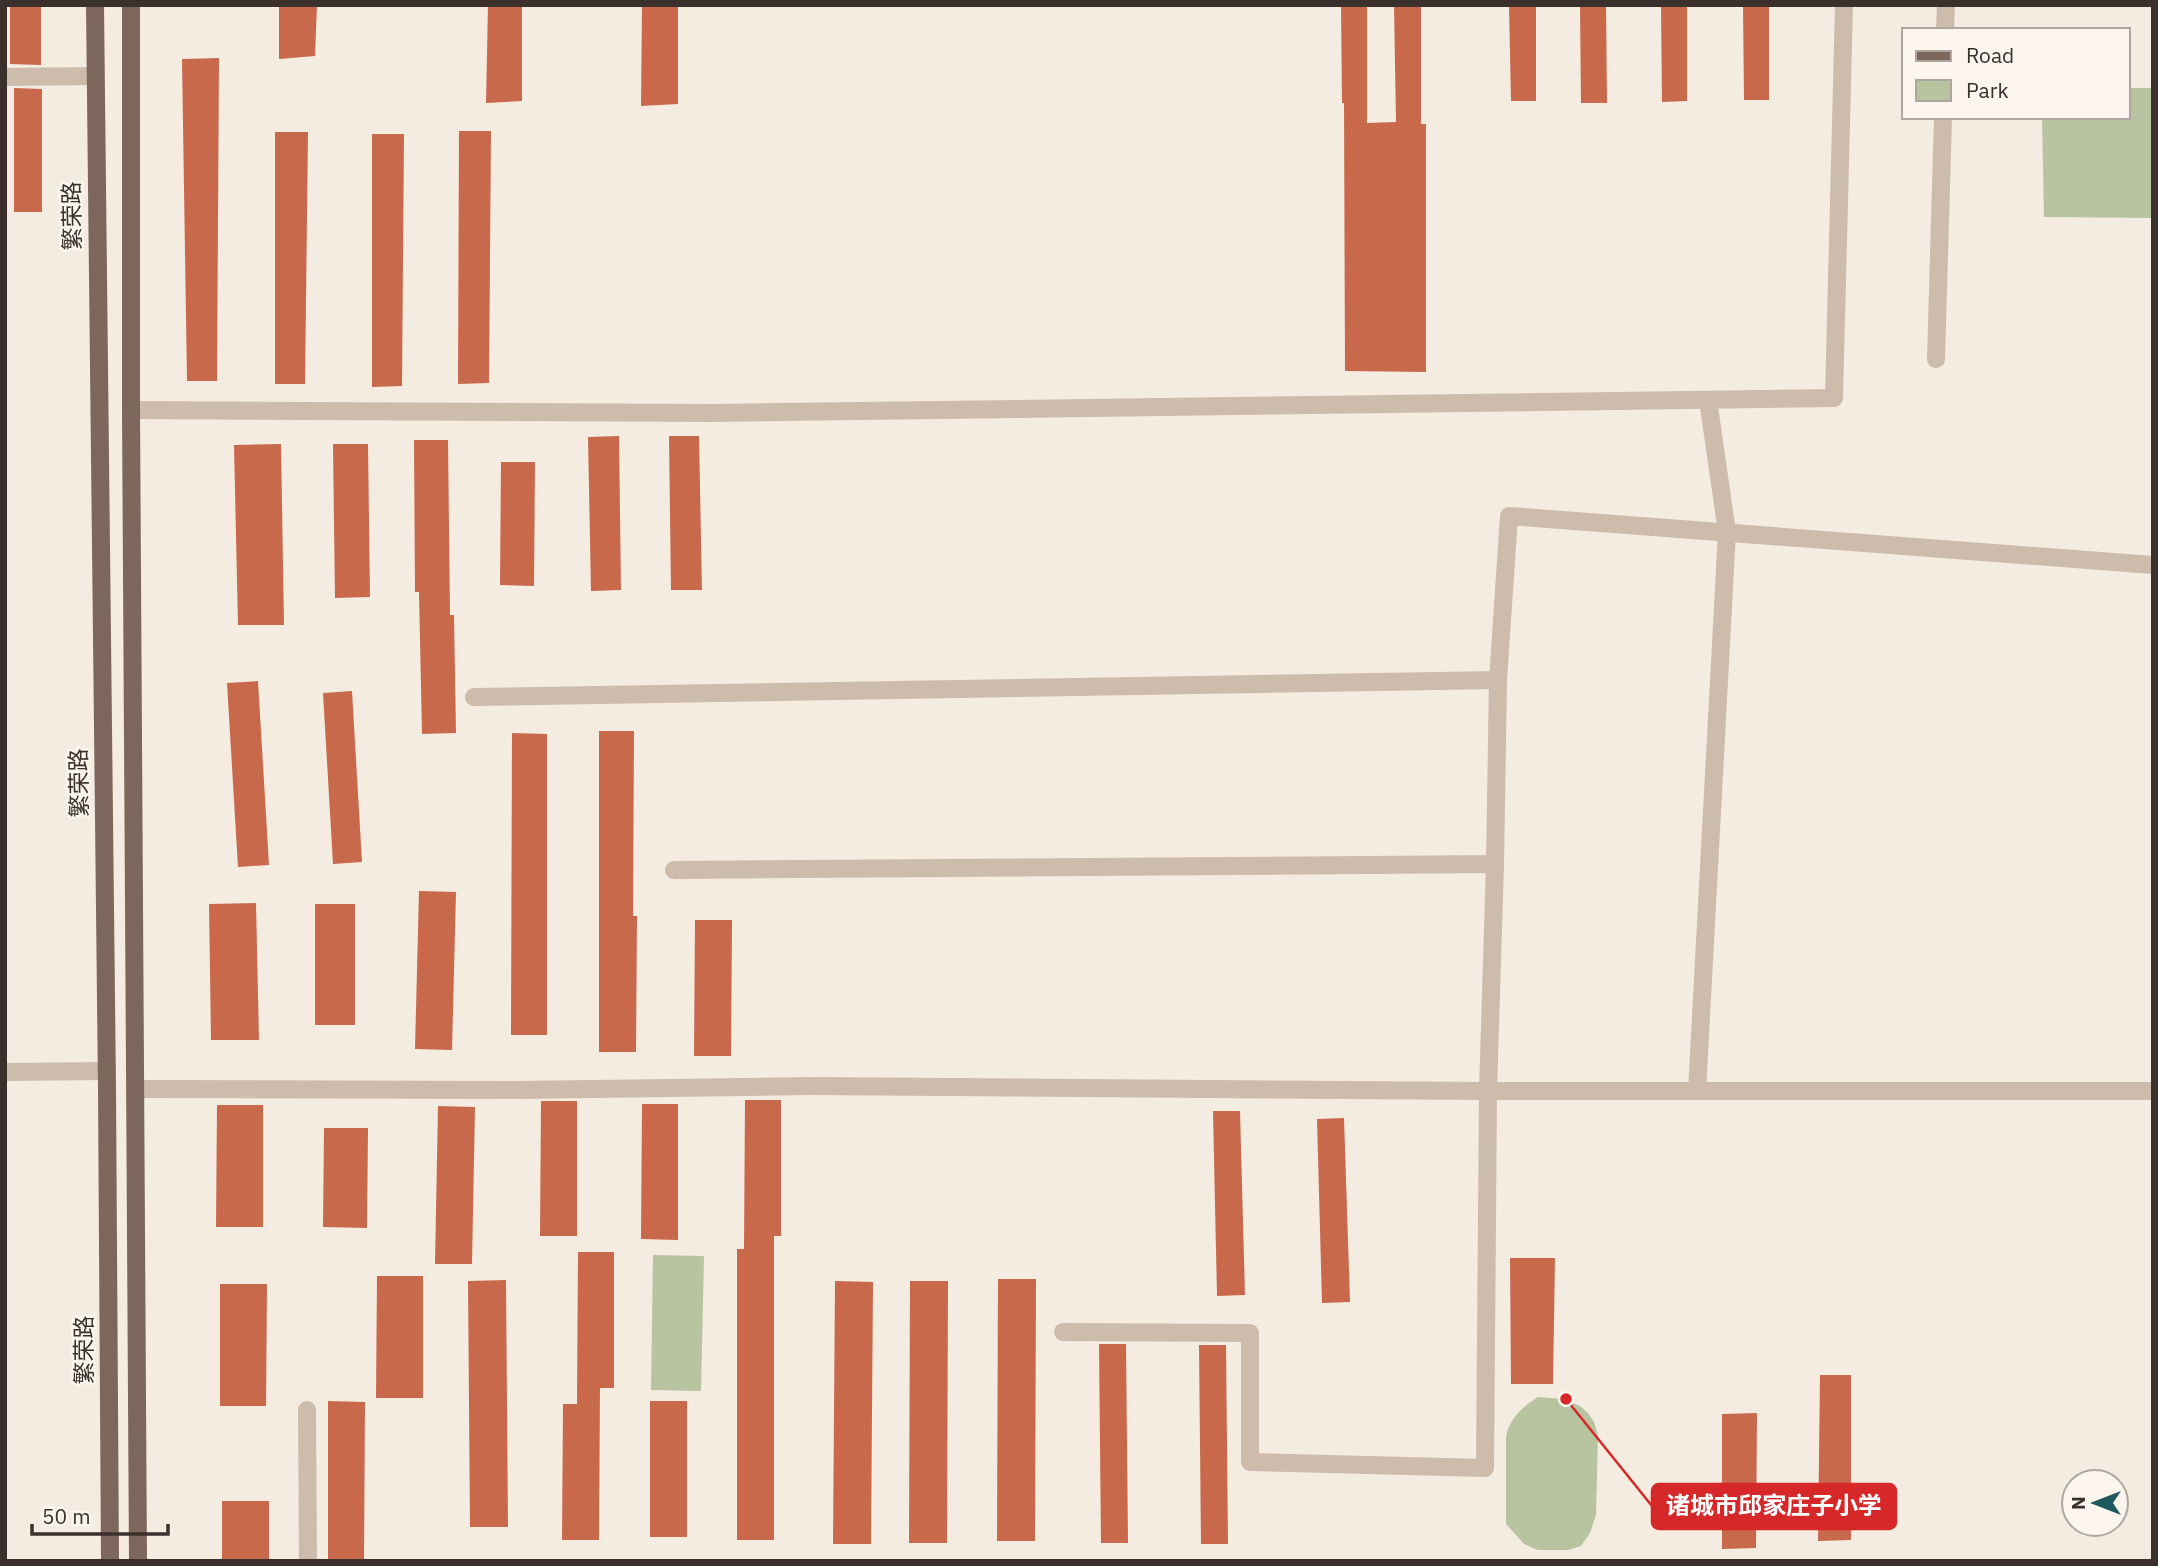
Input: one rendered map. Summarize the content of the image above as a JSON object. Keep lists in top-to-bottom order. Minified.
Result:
{"streets":{"main road":["繁荣路"]},"places":["诸城市邱家庄子小学"],"legend":["Road","Park"],"scale_bar":"50 m","north":"left"}
